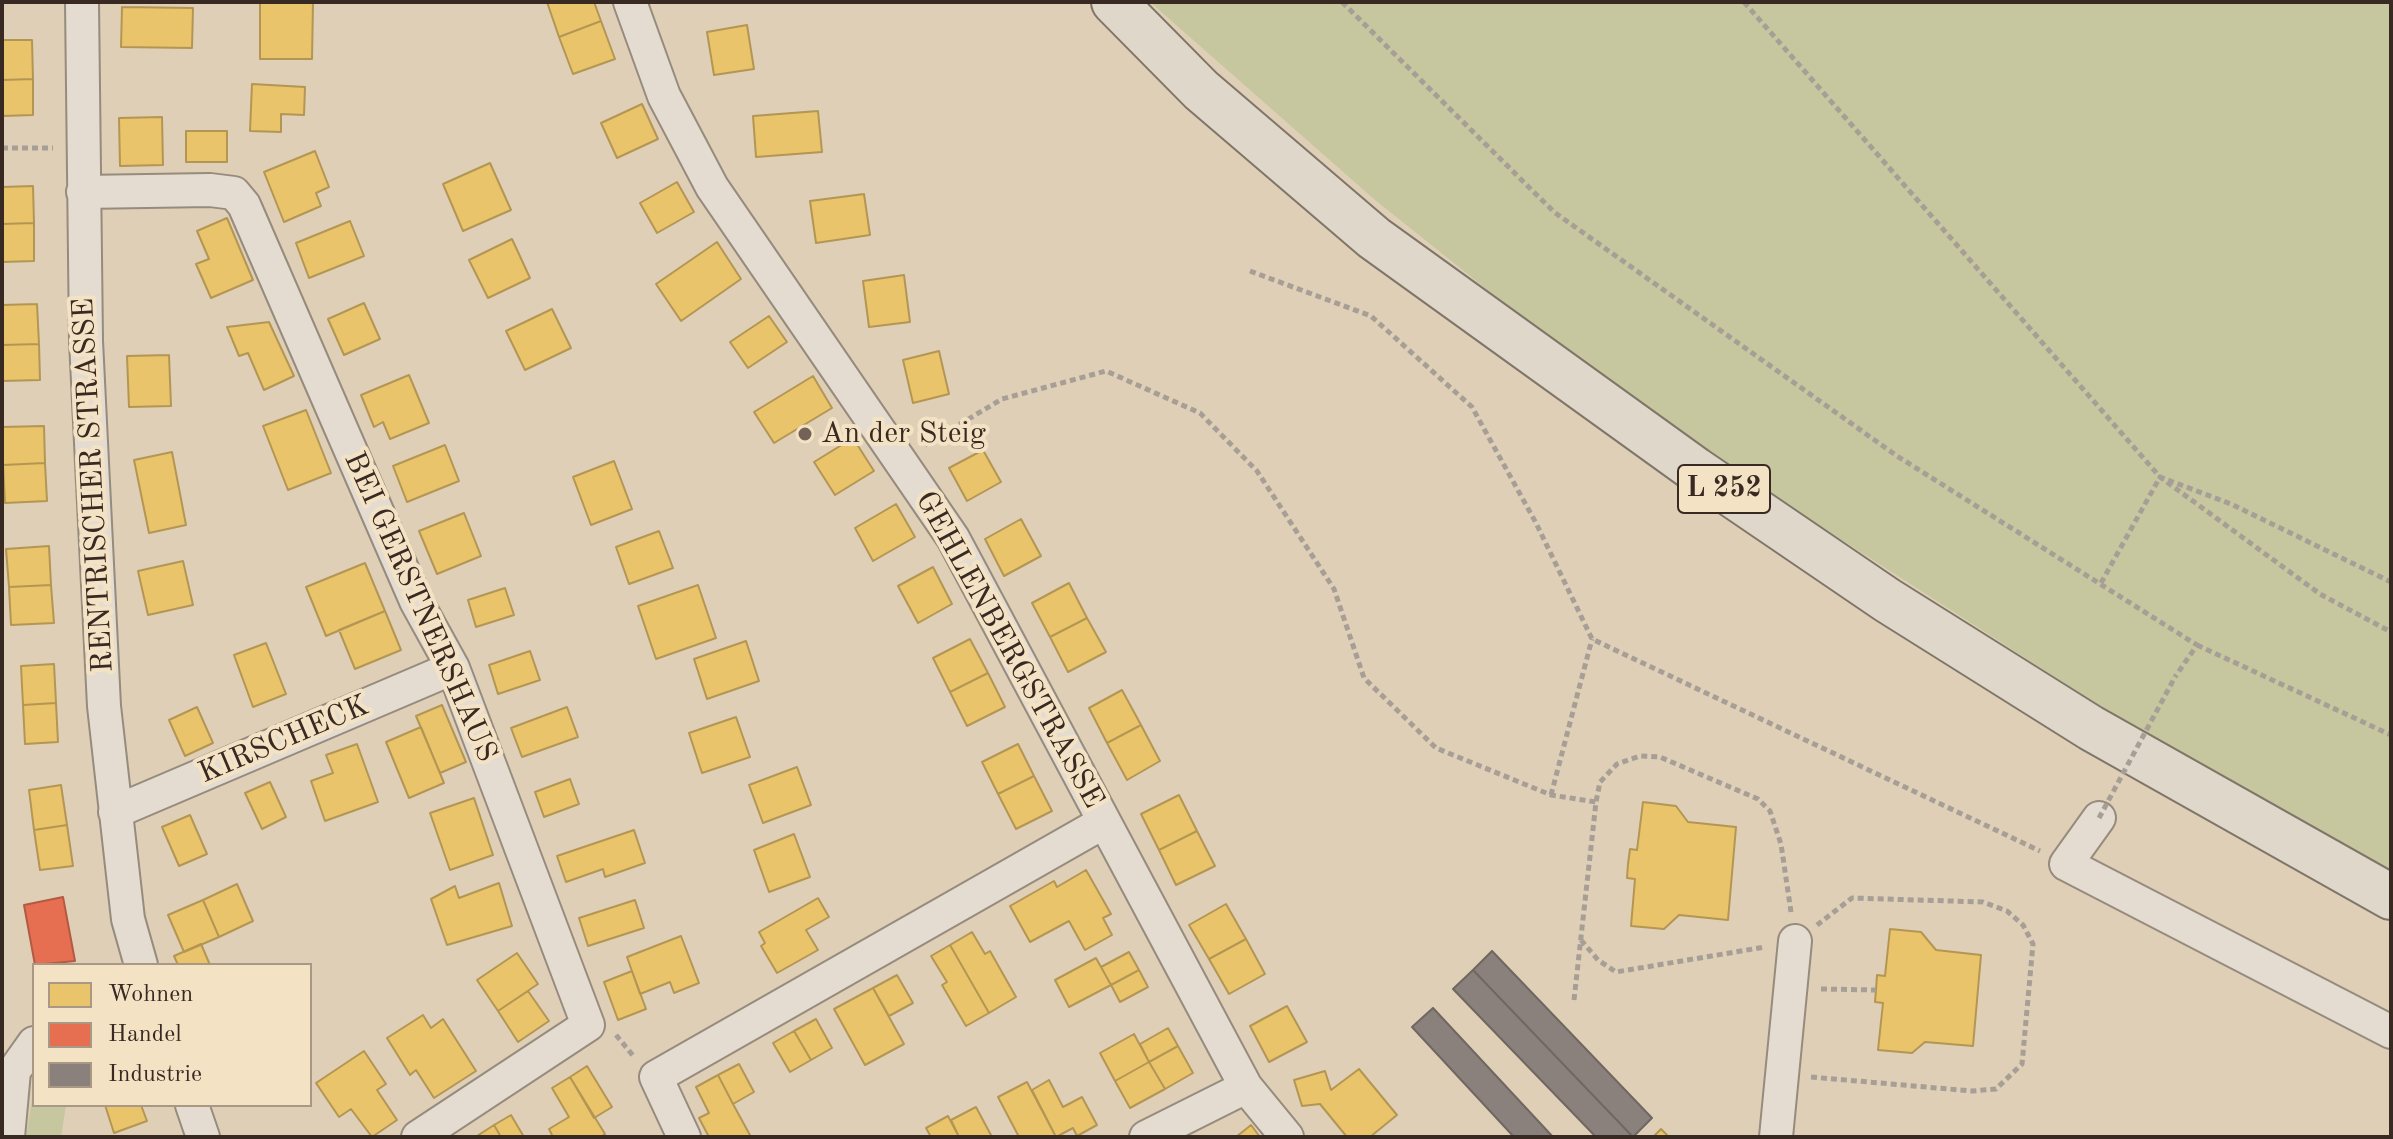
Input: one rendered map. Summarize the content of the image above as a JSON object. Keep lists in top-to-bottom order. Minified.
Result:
{"streets":{"highway":["L 252"],"street":["RENTRISCHER STRASSE","BEI GERSTNERSHAUS","GEHLENBERGSTRASSE","KIRSCHECK"]},"crossings":[["RENTRISCHER STRASSE","BEI GERSTNERSHAUS"],["RENTRISCHER STRASSE","KIRSCHECK"],["BEI GERSTNERSHAUS","KIRSCHECK"]],"places":["An der Steig"],"legend":["Wohnen","Handel","Industrie"]}
